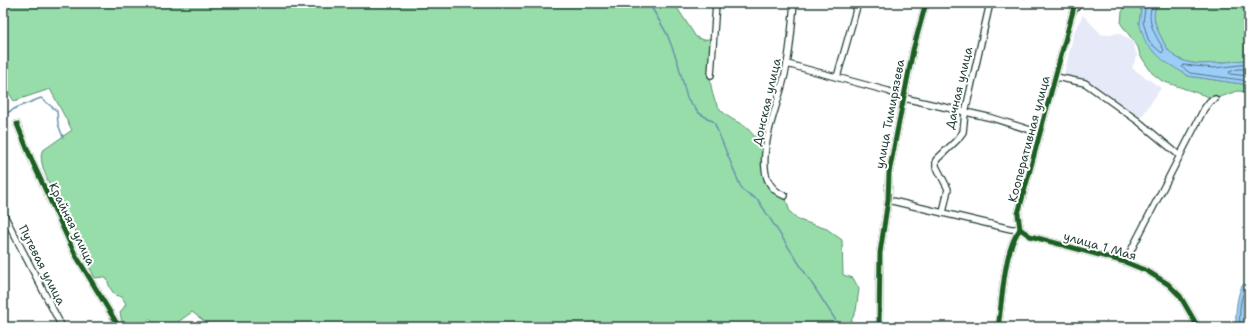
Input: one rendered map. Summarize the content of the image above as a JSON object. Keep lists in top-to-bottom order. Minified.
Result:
{"streets":{"street":["Дачная улица","Донская улица","улица Тимирязева","Кооперативная улица","Крайняя улица","улица 1 Мая","Путевая улица"]},"crossings":[["Донская улица","улица Тимирязева"],["Кооперативная улица","улица 1 Мая"]]}
